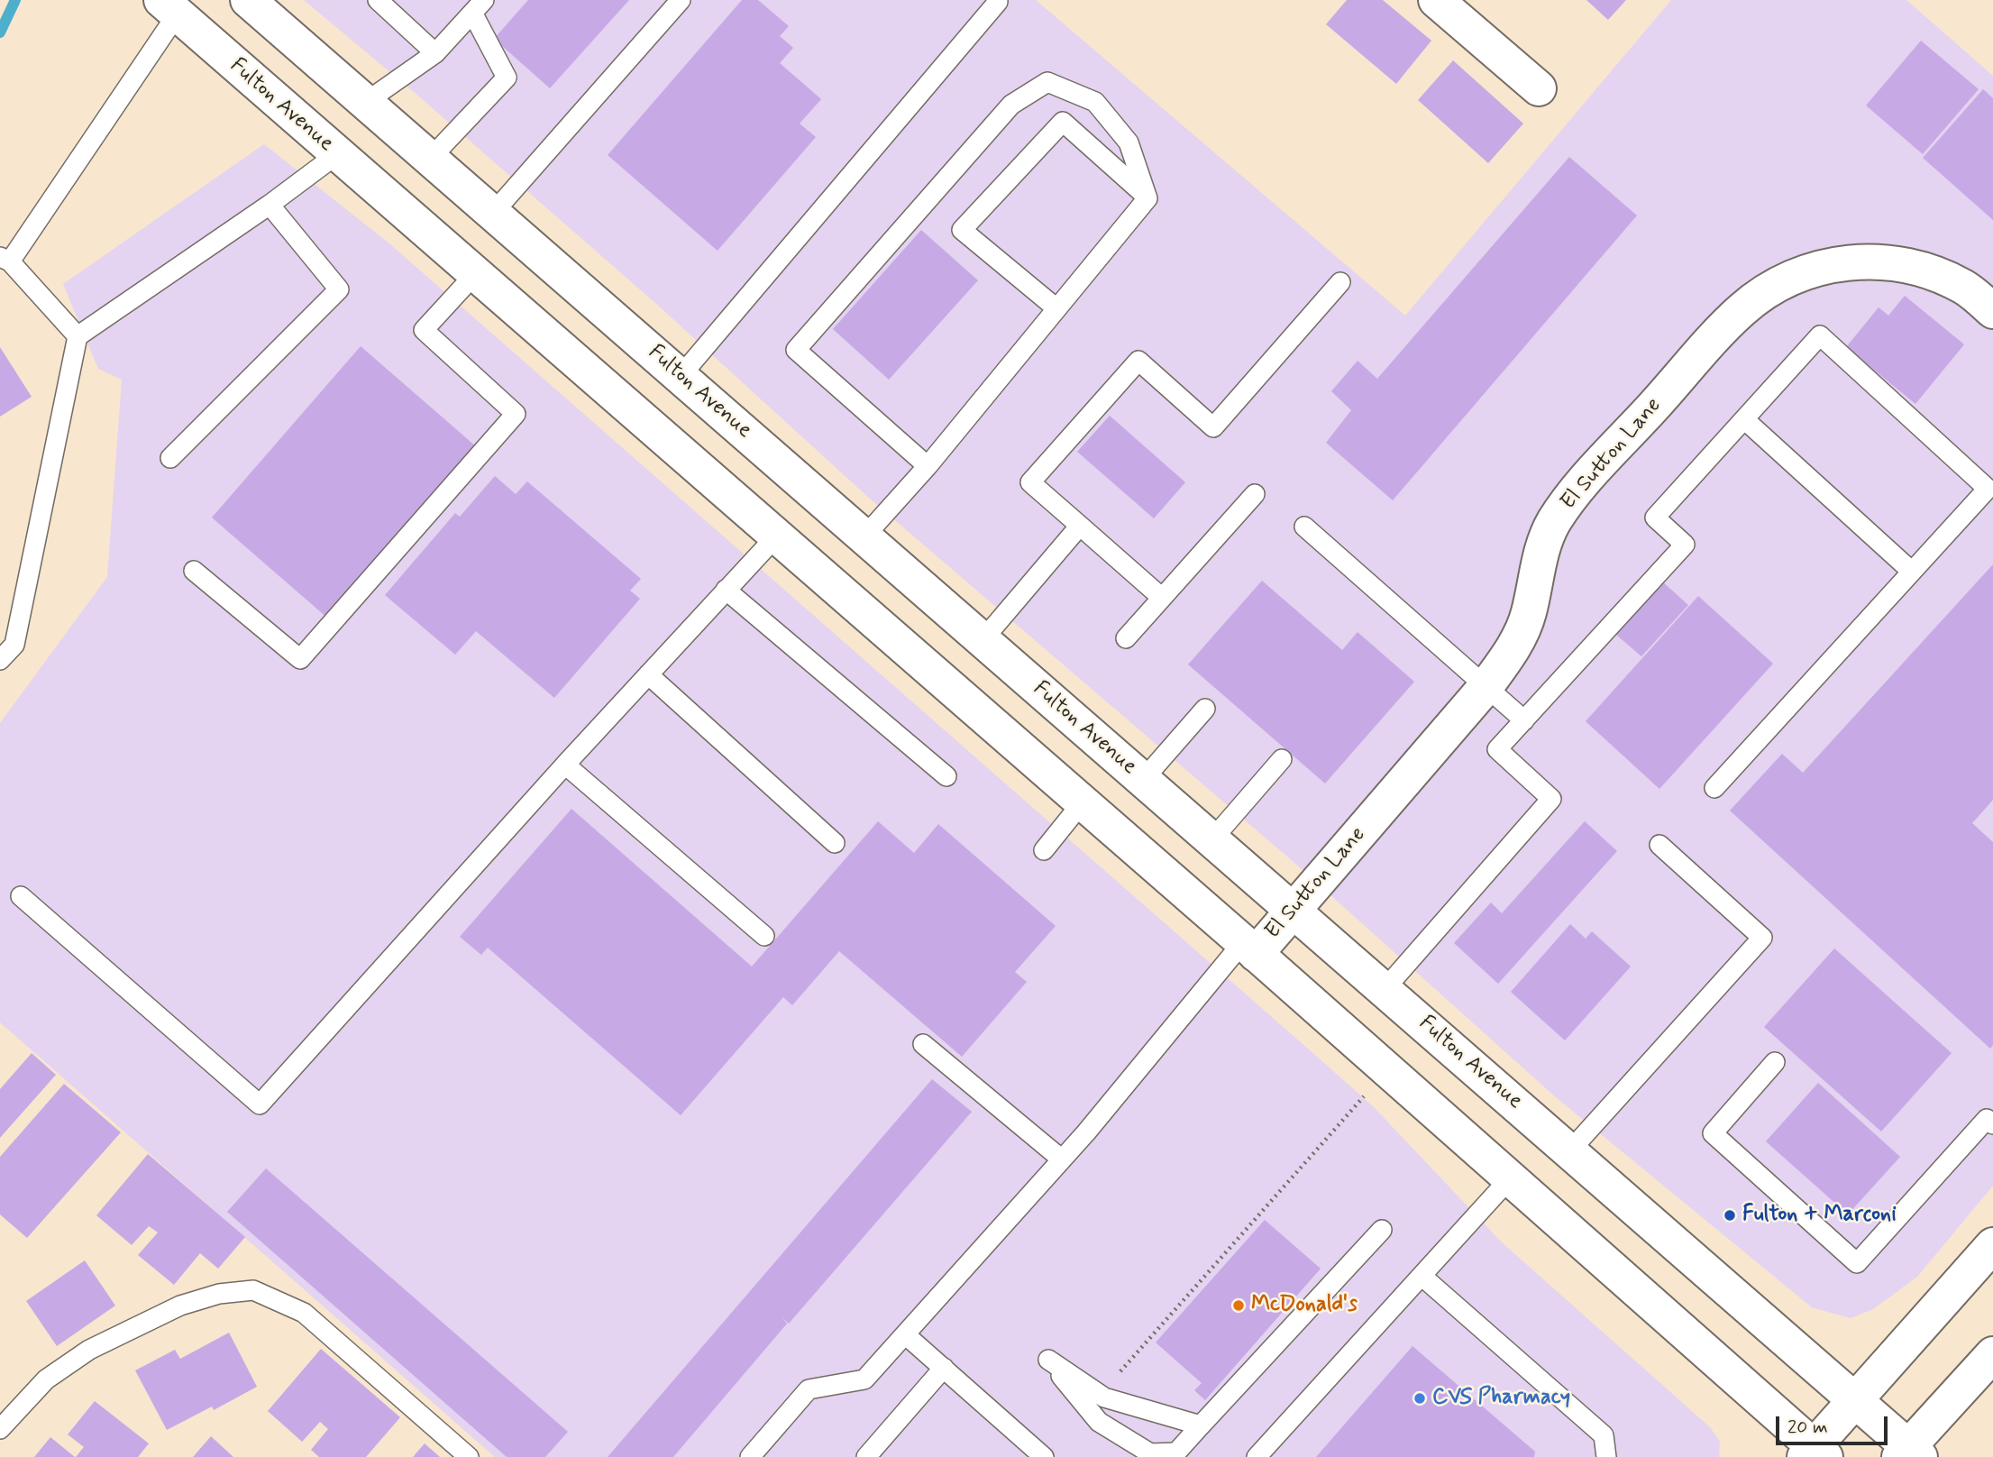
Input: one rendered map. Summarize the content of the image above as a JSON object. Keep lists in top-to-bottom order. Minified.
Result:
{"streets":{"main road":["Fulton Avenue","El Sutton Lane"]},"crossings":[["Fulton Avenue","El Sutton Lane"]],"places":["Fulton + Marconi","McDonald's","CVS Pharmacy"],"scale_bar":"20 m"}
